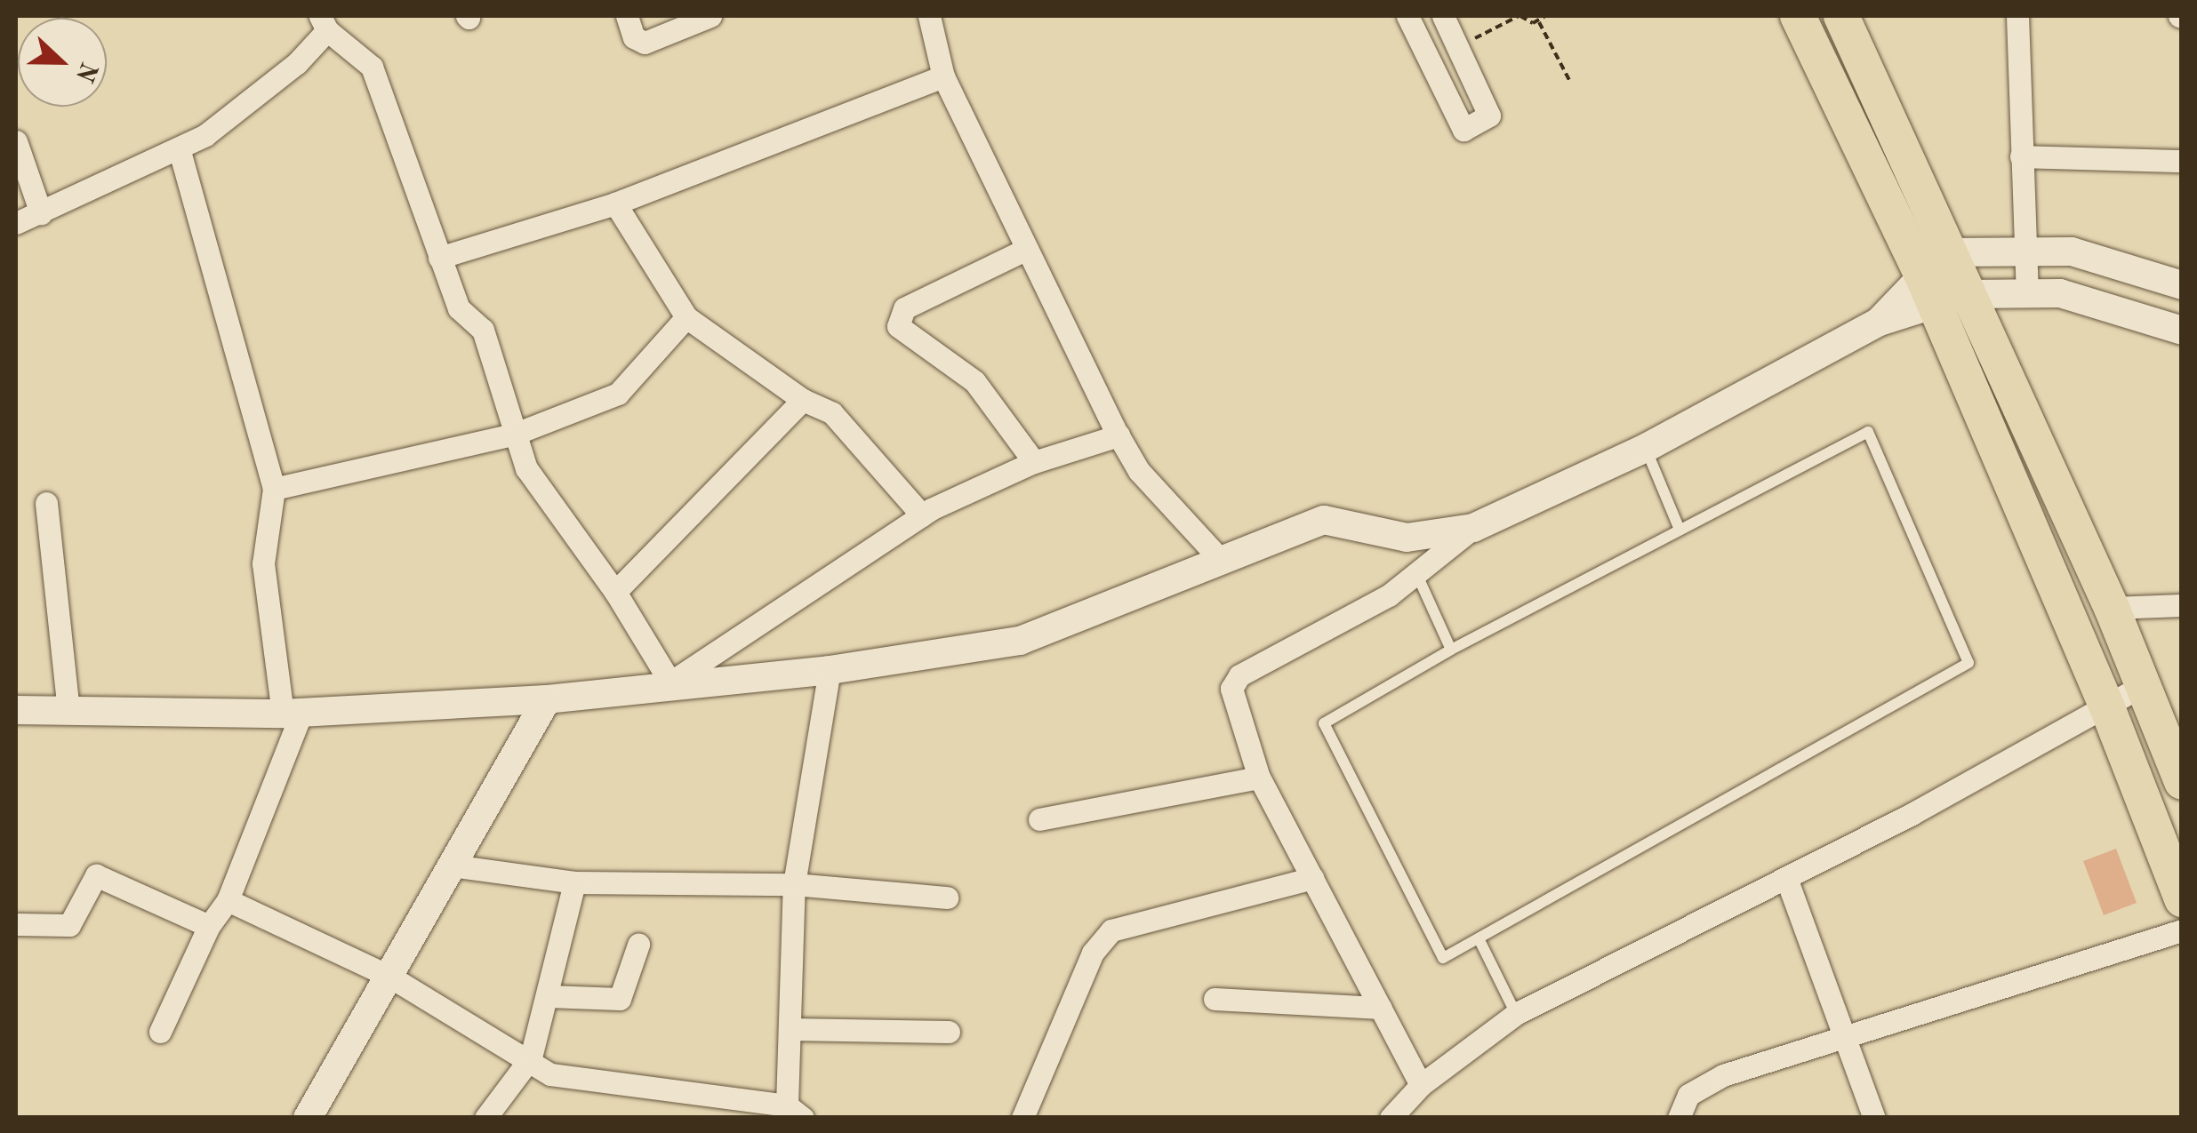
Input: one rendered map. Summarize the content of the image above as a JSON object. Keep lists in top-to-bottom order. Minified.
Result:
{"north":"right"}
